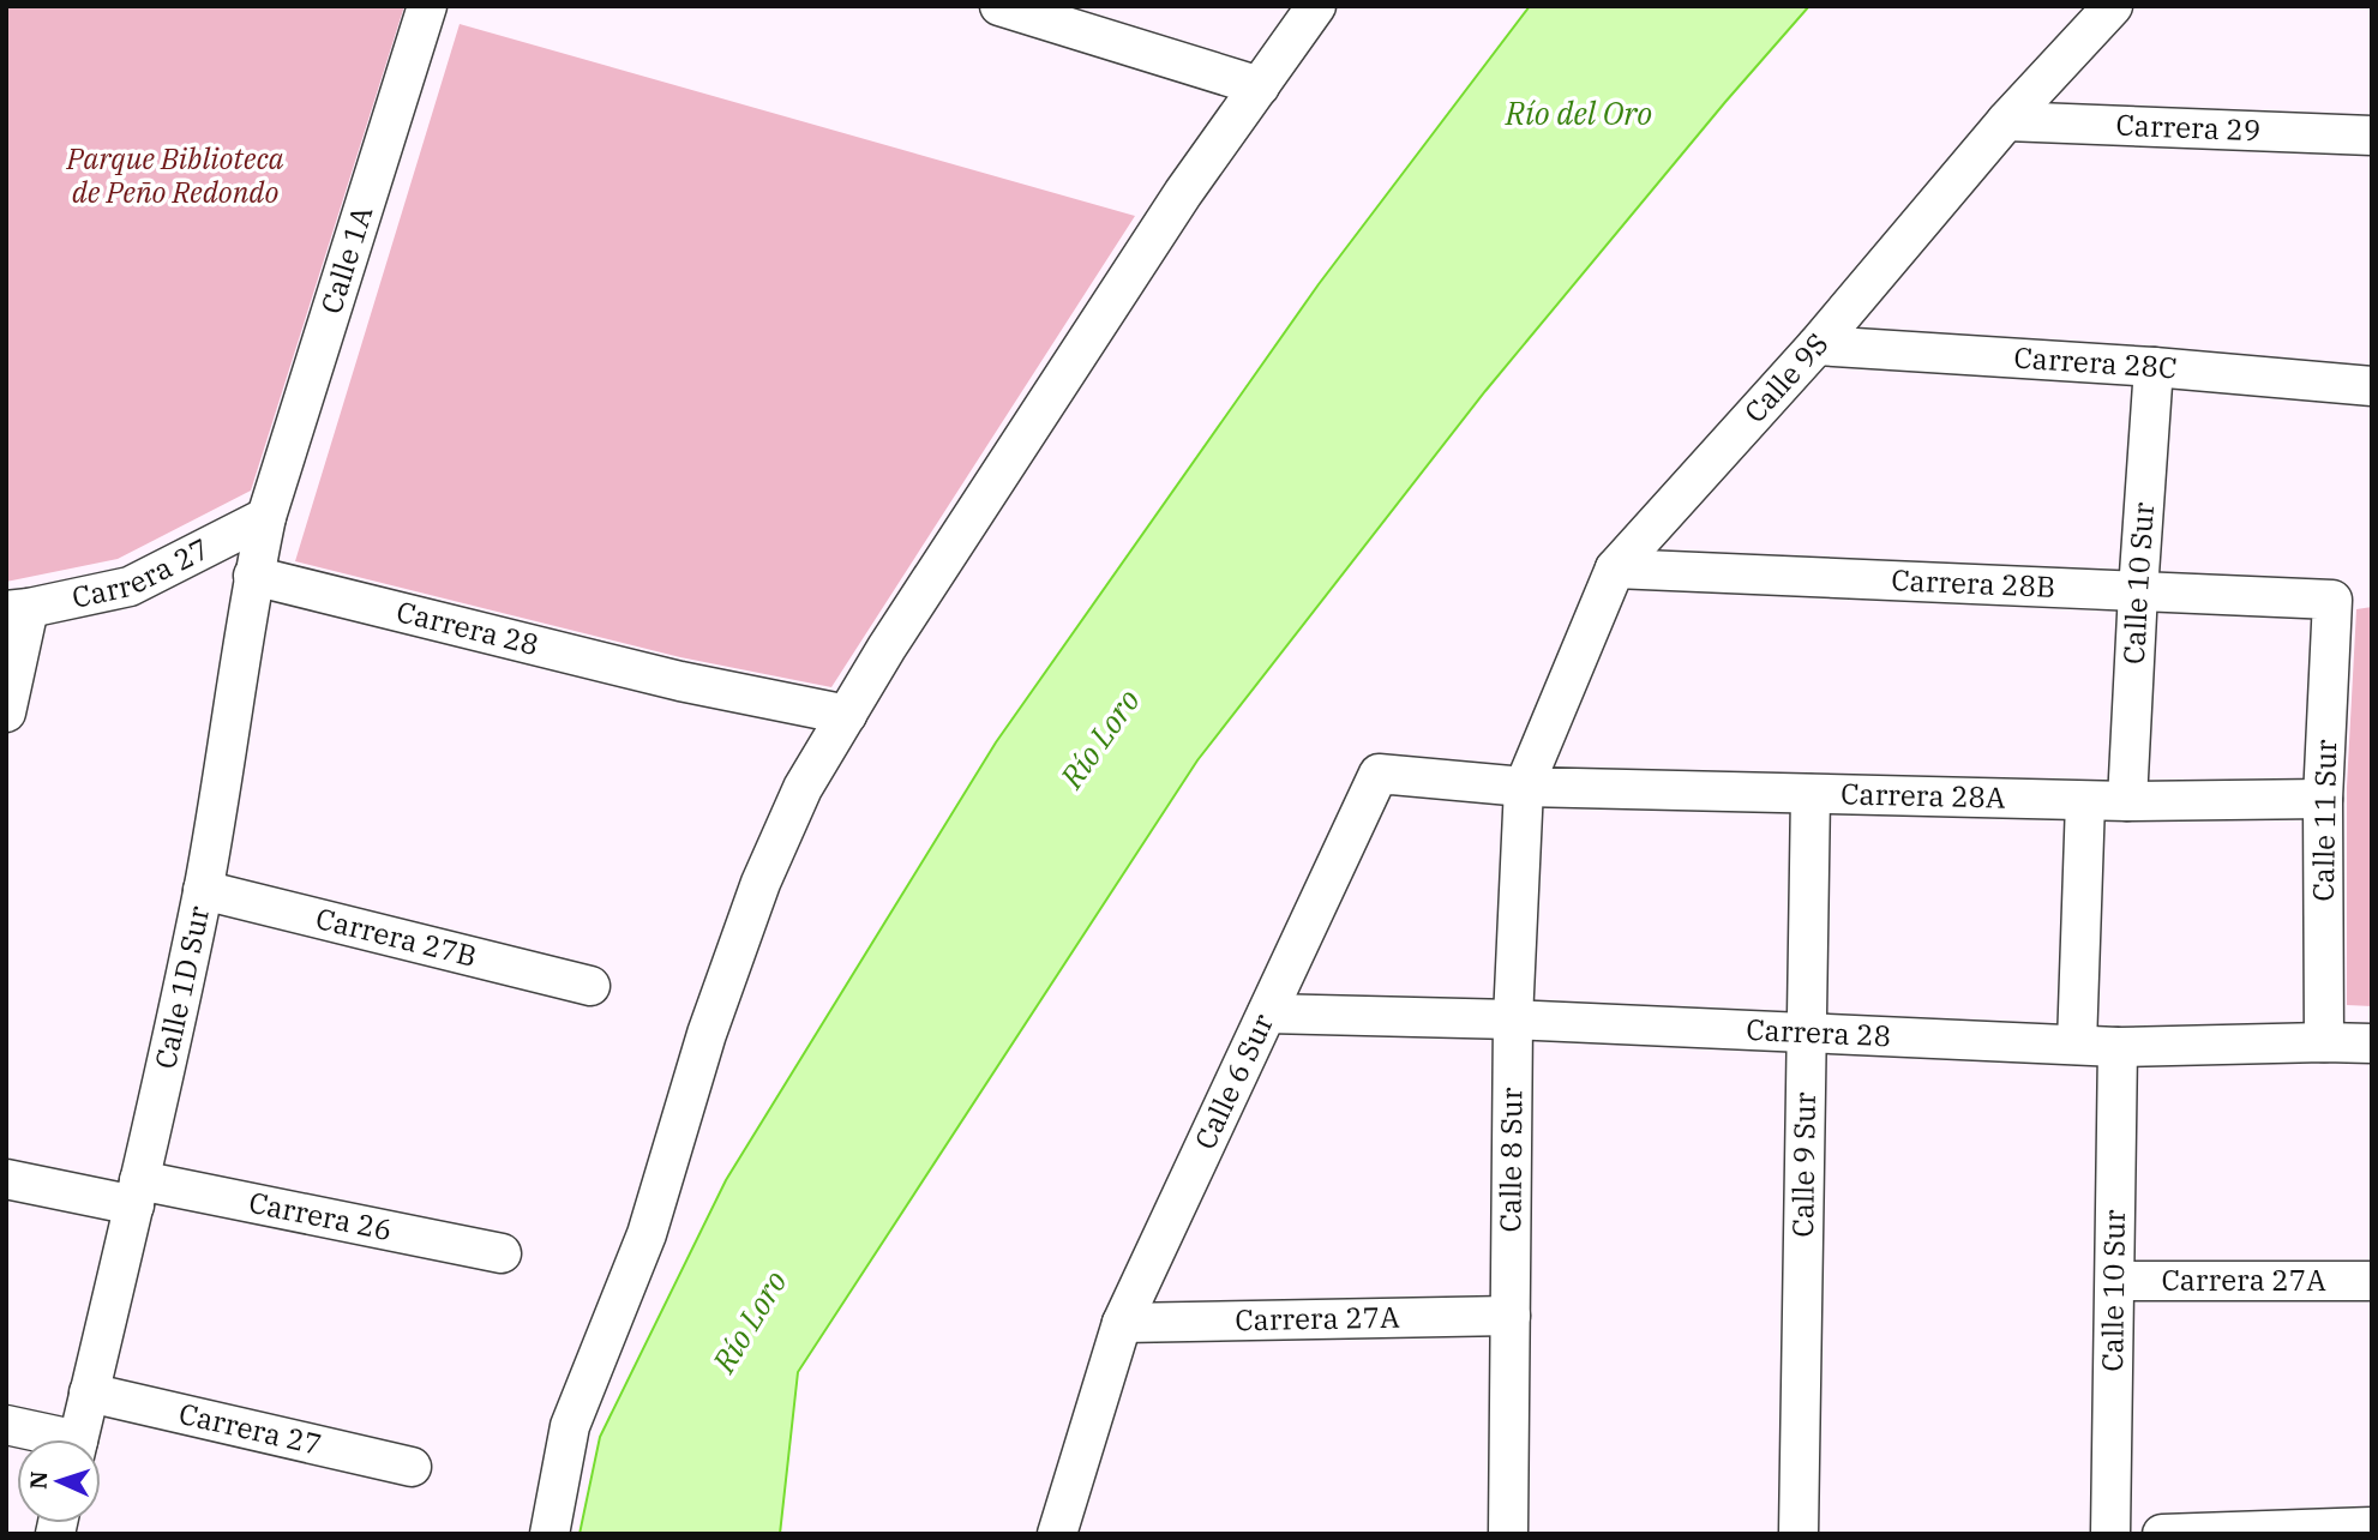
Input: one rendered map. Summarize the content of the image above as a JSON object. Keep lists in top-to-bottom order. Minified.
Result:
{"streets":{"street":["Carrera 29","Calle 1A","Carrera 28C","Calle 9S","Carrera 27","Carrera 28B","Calle 10 Sur","Carrera 28","Carrera 28A","Calle 11 Sur","Carrera 27B","Calle 1D Sur","Calle 6 Sur","Calle 8 Sur","Calle 9 Sur","Carrera 26","Carrera 27A"]},"crossings":[["Carrera 29","Calle 9S"],["Calle 1A","Carrera 27"],["Calle 1A","Calle 1D Sur"],["Carrera 28C","Calle 9S"],["Carrera 28C","Calle 10 Sur"],["Calle 9S","Carrera 28B"],["Calle 9S","Carrera 28A"],["Calle 9S","Calle 6 Sur"],["Calle 9S","Calle 8 Sur"],["Carrera 27","Calle 1D Sur"],["Carrera 28B","Calle 10 Sur"],["Carrera 28B","Calle 11 Sur"],["Calle 10 Sur","Carrera 28"],["Calle 10 Sur","Carrera 28A"],["Calle 10 Sur","Carrera 27A"],["Carrera 28","Calle 11 Sur"],["Carrera 28","Calle 1D Sur"],["Carrera 28","Calle 6 Sur"],["Carrera 28","Calle 8 Sur"],["Carrera 28","Calle 9 Sur"],["Carrera 28A","Calle 11 Sur"],["Carrera 28A","Calle 6 Sur"],["Carrera 28A","Calle 8 Sur"],["Carrera 28A","Calle 9 Sur"],["Carrera 27B","Calle 1D Sur"],["Calle 1D Sur","Carrera 26"],["Calle 6 Sur","Calle 8 Sur"],["Calle 6 Sur","Carrera 27A"],["Calle 8 Sur","Carrera 27A"]],"water":["Río del Oro","Río Loro"],"parks":["Parque Biblioteca de Peño Redondo"],"north":"left"}
